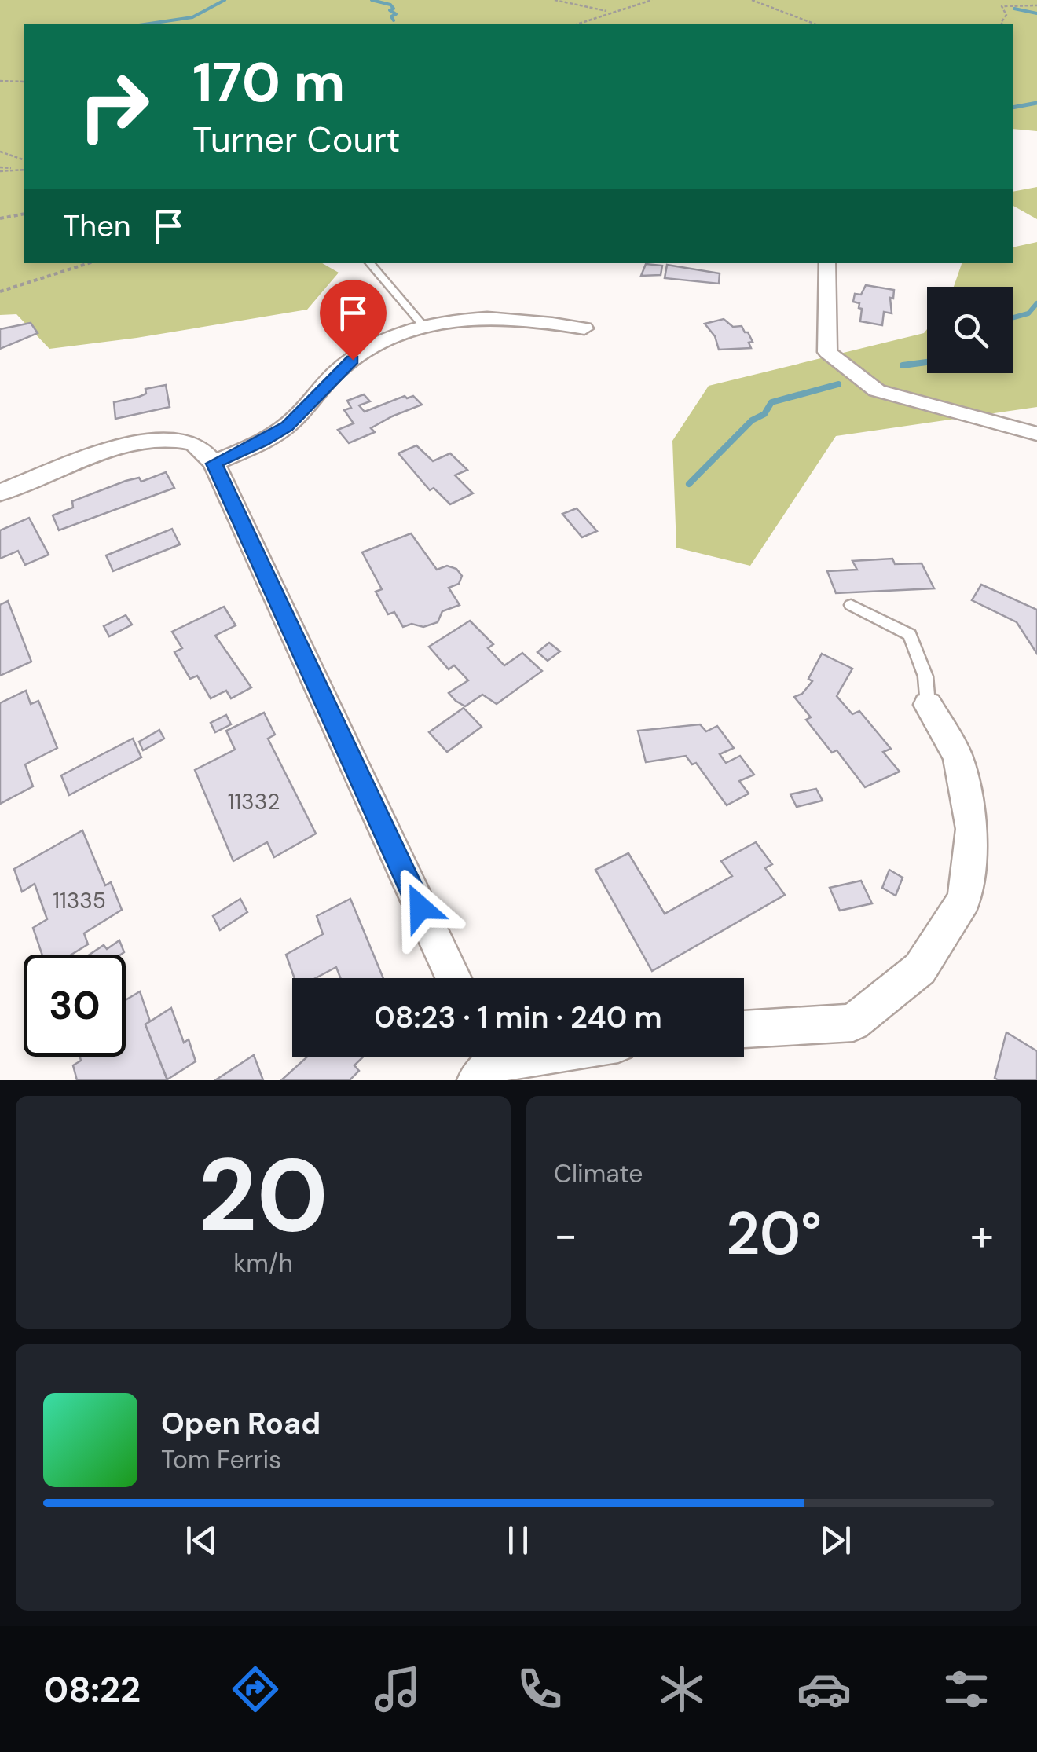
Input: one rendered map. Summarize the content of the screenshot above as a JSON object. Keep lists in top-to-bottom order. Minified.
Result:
{"house_numbers":["11332","11335"],"page":{"turn":["170 m","Turner Court"],"then":"Then","limit":"30","trip":"08:23 · 1 min · 240 m","tile":[["20","km/h"],"Climate"],"heat":["−","20°","+"],"song":["Open Road","Tom Ferris"],"tabs":"08:22"}}
